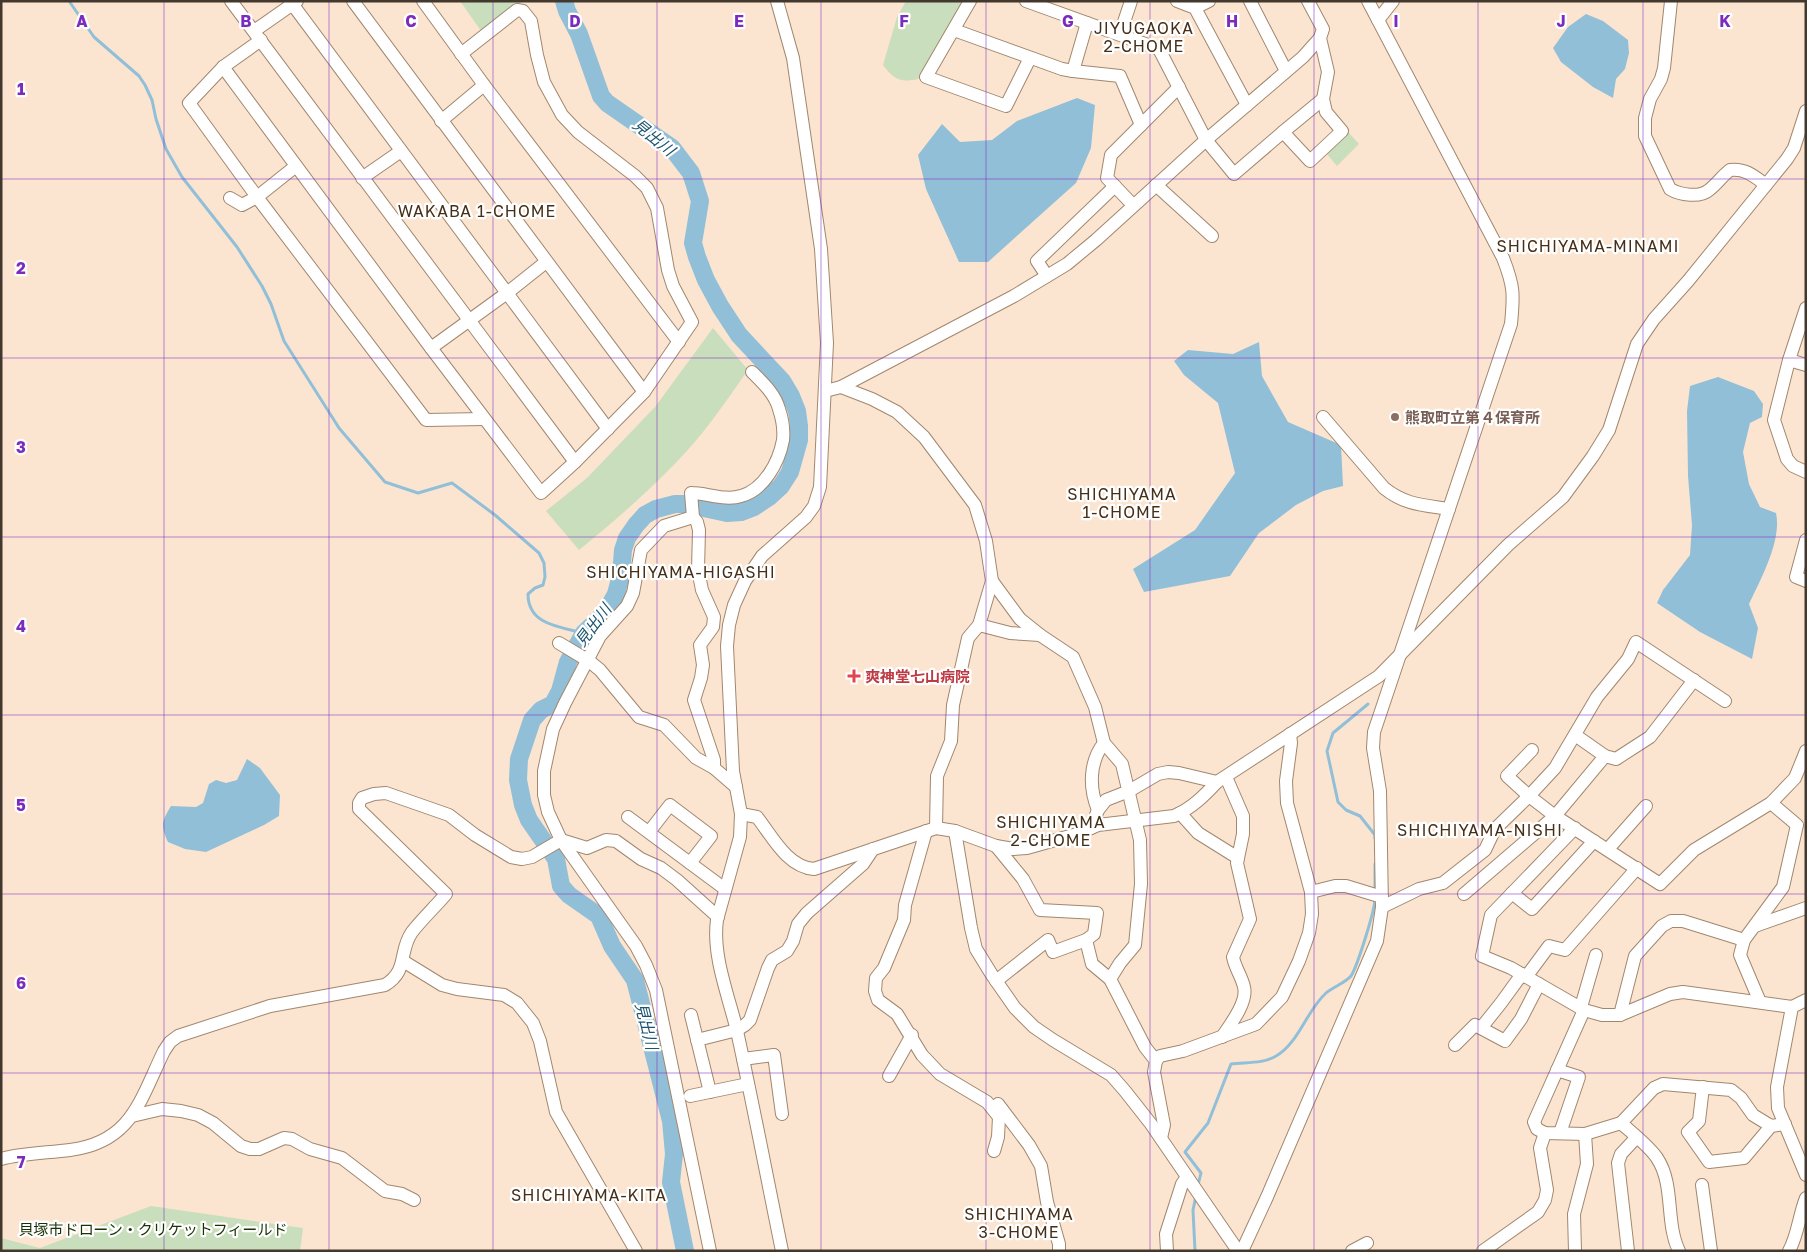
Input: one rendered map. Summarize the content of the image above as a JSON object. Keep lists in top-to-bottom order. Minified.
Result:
{"districts":["JIYUGAOKA 2-CHOME","WAKABA 1-CHOME","SHICHIYAMA-MINAMI","SHICHIYAMA 1-CHOME","SHICHIYAMA-HIGASHI","SHICHIYAMA 2-CHOME","SHICHIYAMA-NISHI","SHICHIYAMA-KITA","SHICHIYAMA 3-CHOME"],"water":["見出川"],"parks":["貝塚市ドローン・クリケットフィールド"],"places":{"other":["熊取町立第４保育所"],"health":["爽神堂七山病院"]},"grid":{"columns":["A","B","C","D","E","F","G","H","I","J","K"],"rows":["1","2","3","4","5","6","7"]}}
